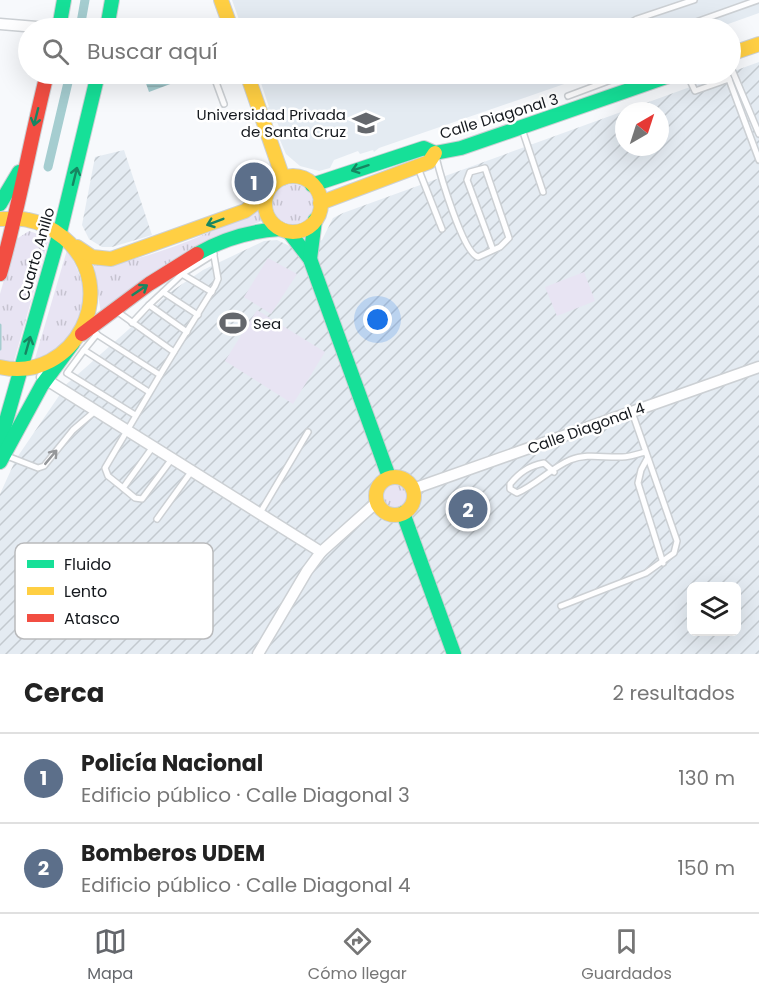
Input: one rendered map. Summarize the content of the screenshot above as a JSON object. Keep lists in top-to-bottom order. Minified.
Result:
{"streets":{"main road":["Calle Diagonal 3","Cuarto Anillo"],"street":["Calle Diagonal 4"]},"places":{"school or university":["Universidad Privada de Santa Cruz"],"sports":["Sea"]},"legend":["Fluido","Lento","Atasco"],"north":"top right","page":{"search":"Buscar aquí","pins":["1","2"],"heading":["Cerca","2 resultados"],"list":[{"mark":"1","name":"Policía Nacional","note":"Edificio público · Calle Diagonal 3","value":"130 m"},{"mark":"2","name":"Bomberos UDEM","note":"Edificio público · Calle Diagonal 4","value":"150 m"}],"nav":["Mapa","Cómo llegar","Guardados"]}}
